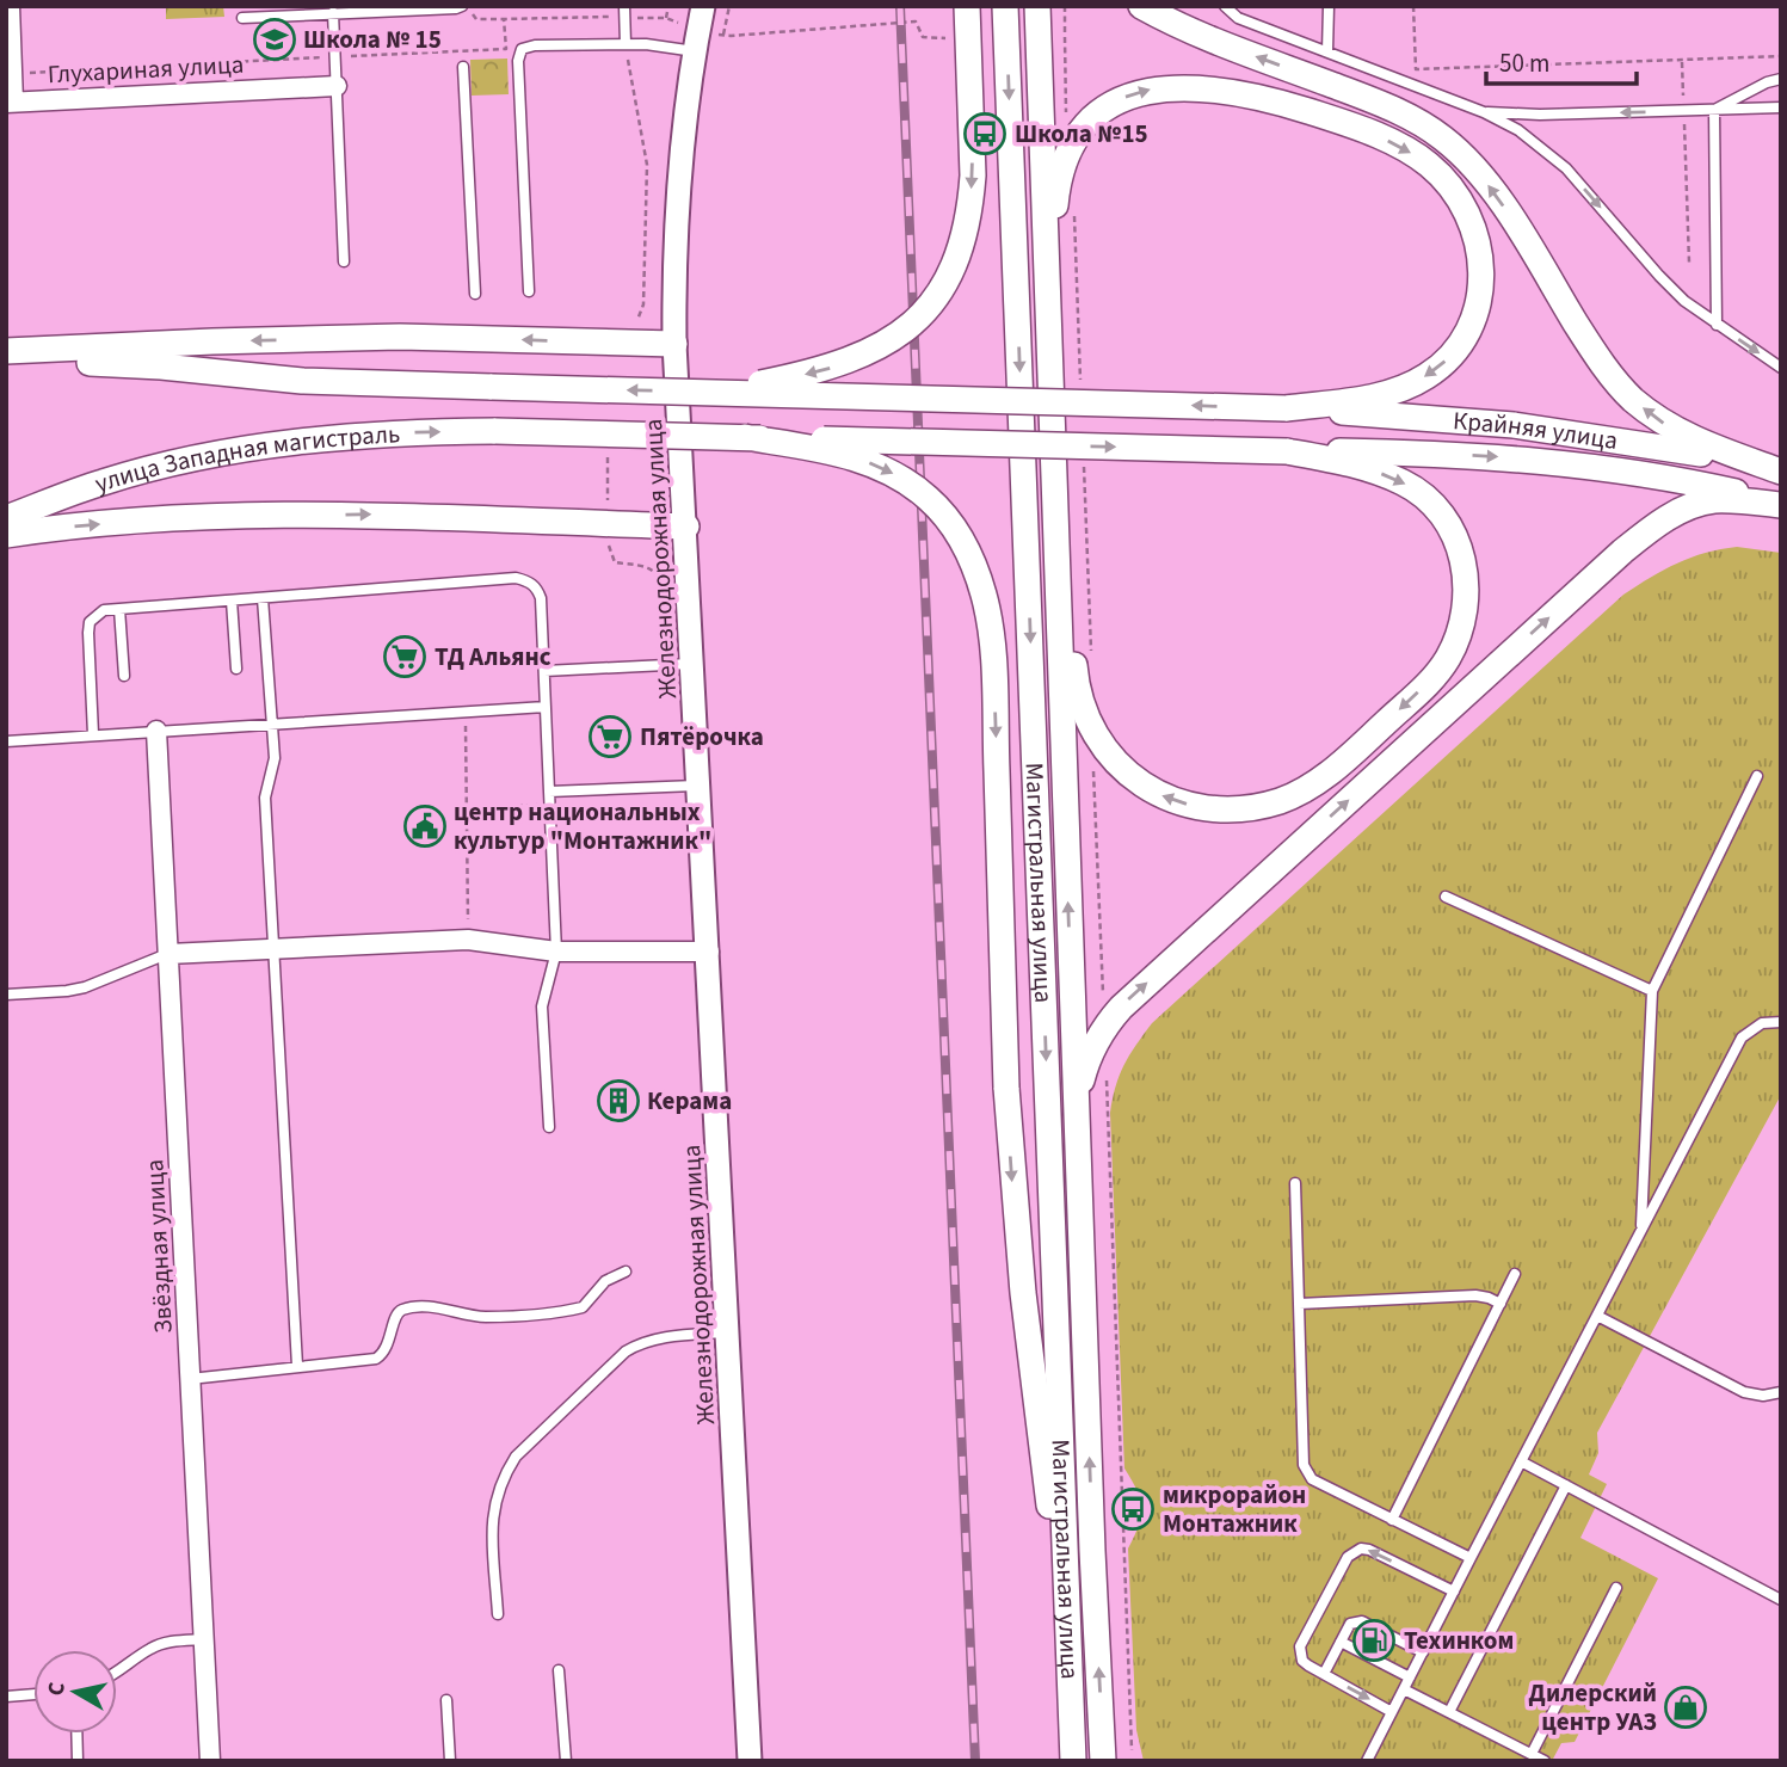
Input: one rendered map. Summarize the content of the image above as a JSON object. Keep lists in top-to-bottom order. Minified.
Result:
{"streets":{"main road":["Крайняя улица","улица Западная магистраль","Магистральная улица"],"street":["Глухариная улица","Железнодорожная улица","Звёздная улица"]},"places":{"school or university":["Школа № 15"],"bus stop":["Школа №15","микрорайон Монтажник"],"supermarket":["ТД Альянс","Пятёрочка"],"public building":["центр национальных культур \"Монтажник\""],"building":["Керама"],"fuel station":["Техинком"],"shop":["Дилерский центр УАЗ"]},"scale_bar":"50 m","north":"left"}
